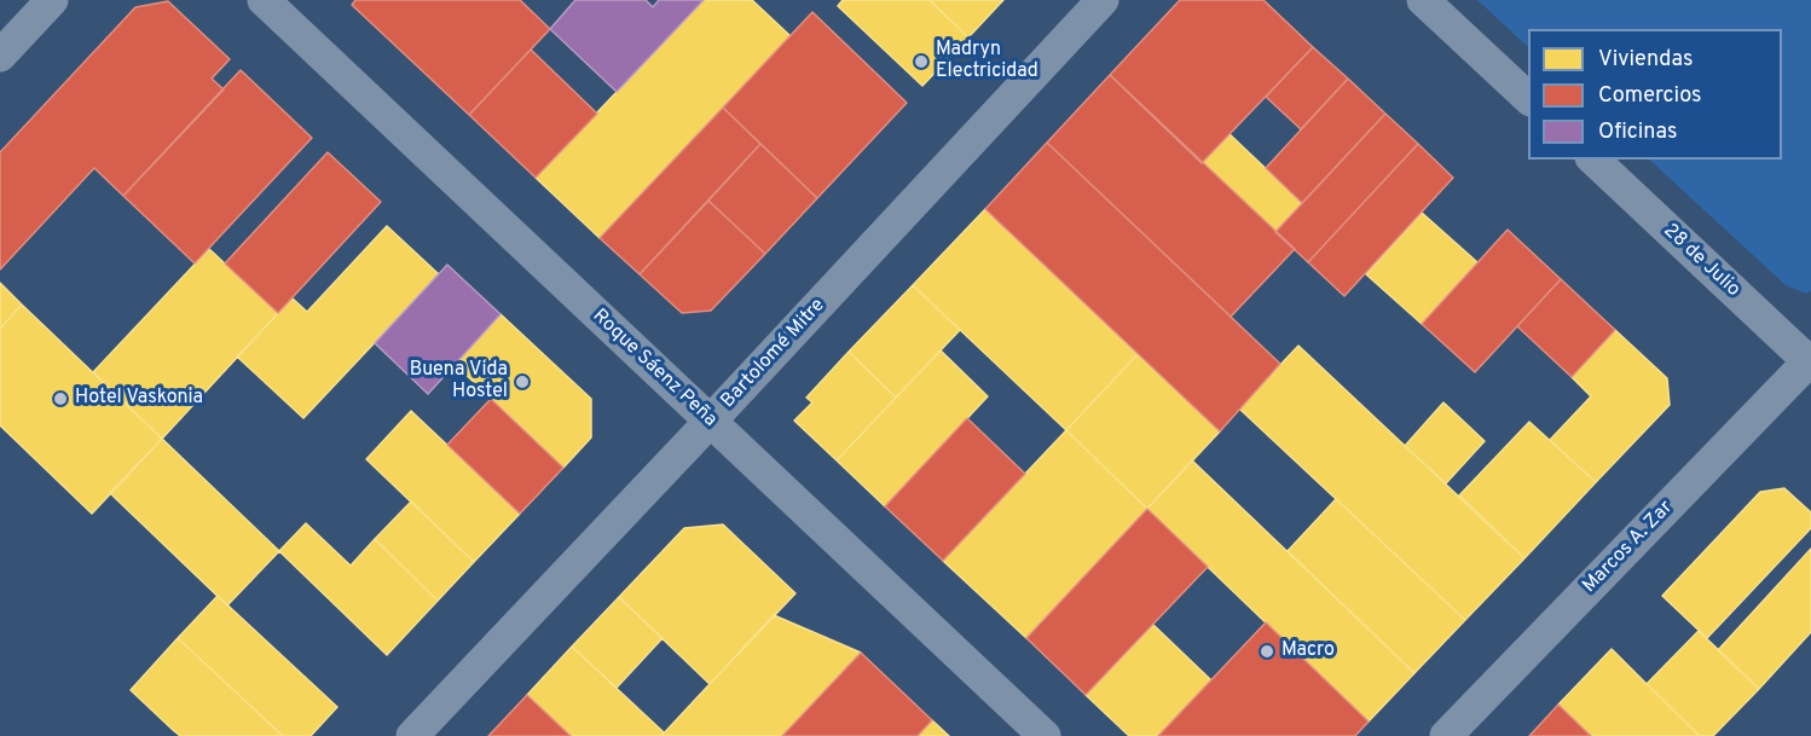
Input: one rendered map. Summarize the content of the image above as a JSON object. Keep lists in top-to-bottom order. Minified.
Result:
{"streets":{"street":["28 de Julio","Bartolomé Mitre","Roque Sáenz Peña","Marcos A. Zar"]},"crossings":[["28 de Julio","Marcos A. Zar"],["Bartolomé Mitre","Roque Sáenz Peña"]],"places":["Madryn Electricidad","Buena Vida Hostel","Hotel Vaskonia","Macro"],"legend":["Viviendas","Comercios","Oficinas"]}
